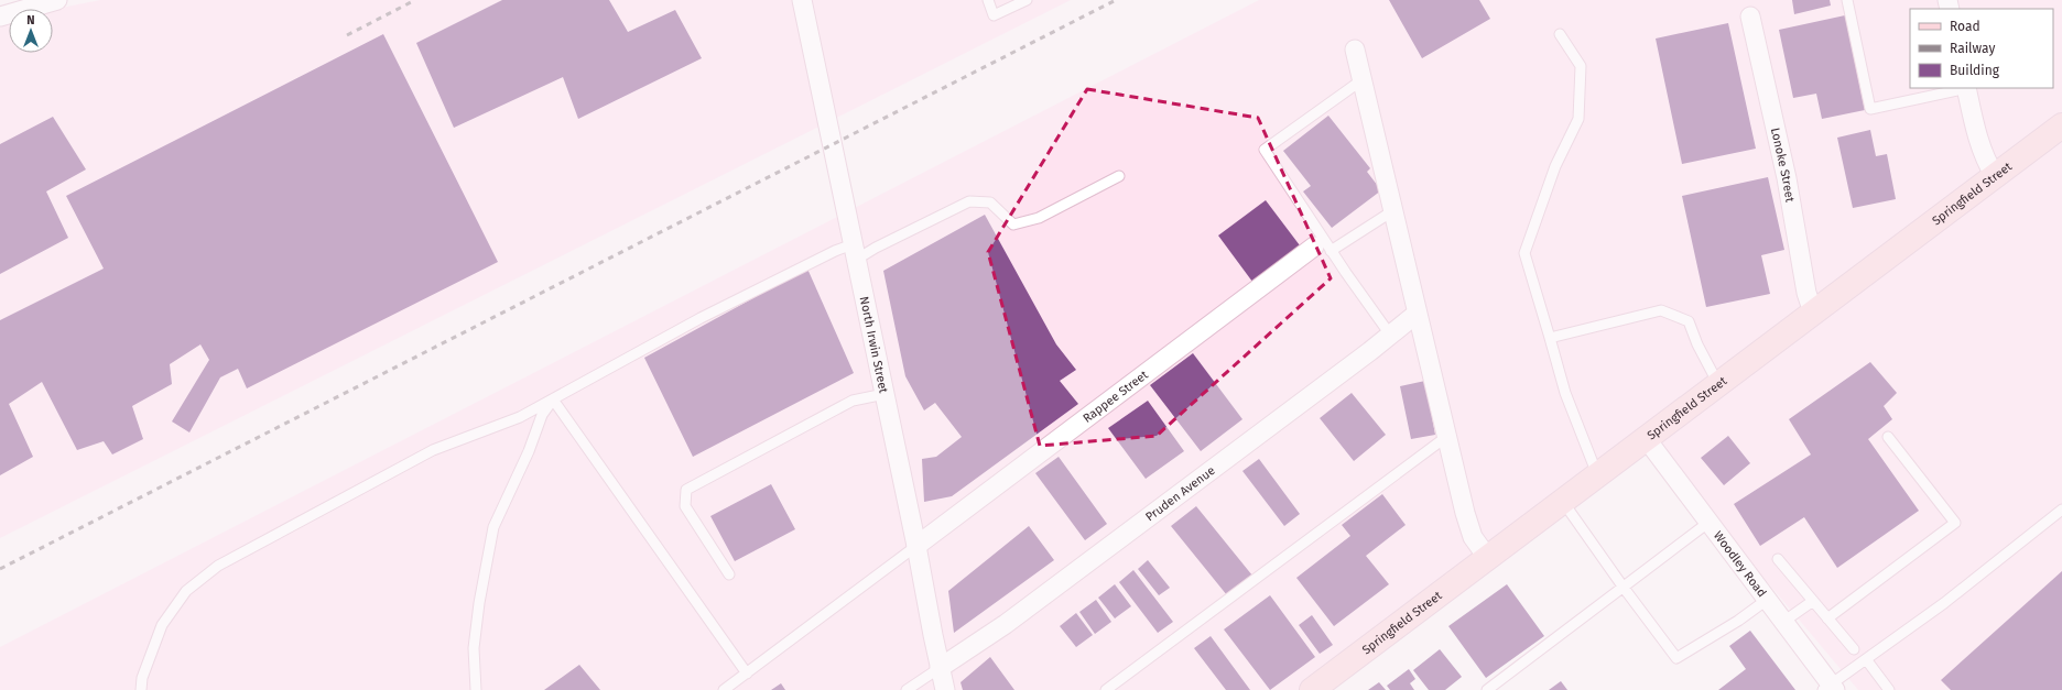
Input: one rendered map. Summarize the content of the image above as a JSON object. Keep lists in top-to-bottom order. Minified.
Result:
{"streets":{"main road":["Springfield Street"],"street":["Lonoke Street","North Irwin Street","Rappee Street","Pruden Avenue","Woodley Road"]},"crossings":[["Lonoke Street","Springfield Street"],["Springfield Street","Woodley Road"],["North Irwin Street","Rappee Street"],["North Irwin Street","Pruden Avenue"]],"legend":["Road","Railway","Building"],"north":"top"}
